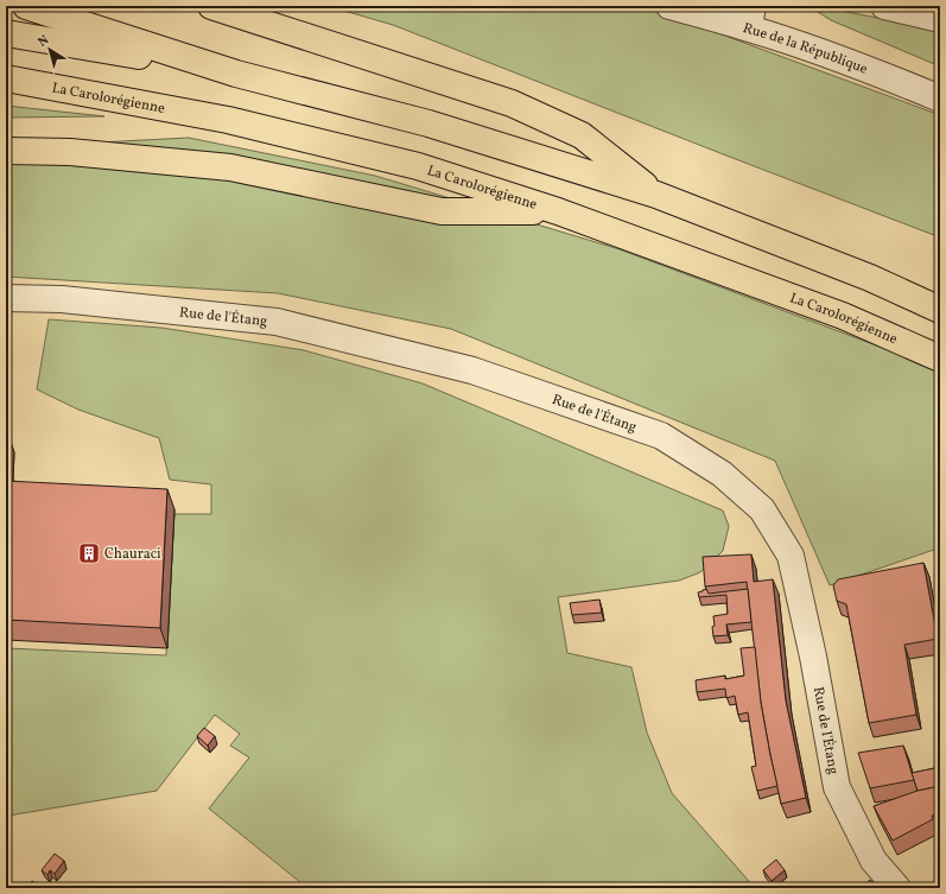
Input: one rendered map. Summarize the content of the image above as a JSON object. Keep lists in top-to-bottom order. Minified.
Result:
{"streets":{"highway":["La Carolorégienne"],"street":["Rue de la République","Rue de l'Étang"]},"places":{"building":["Chauraci"]},"north":"top left"}
